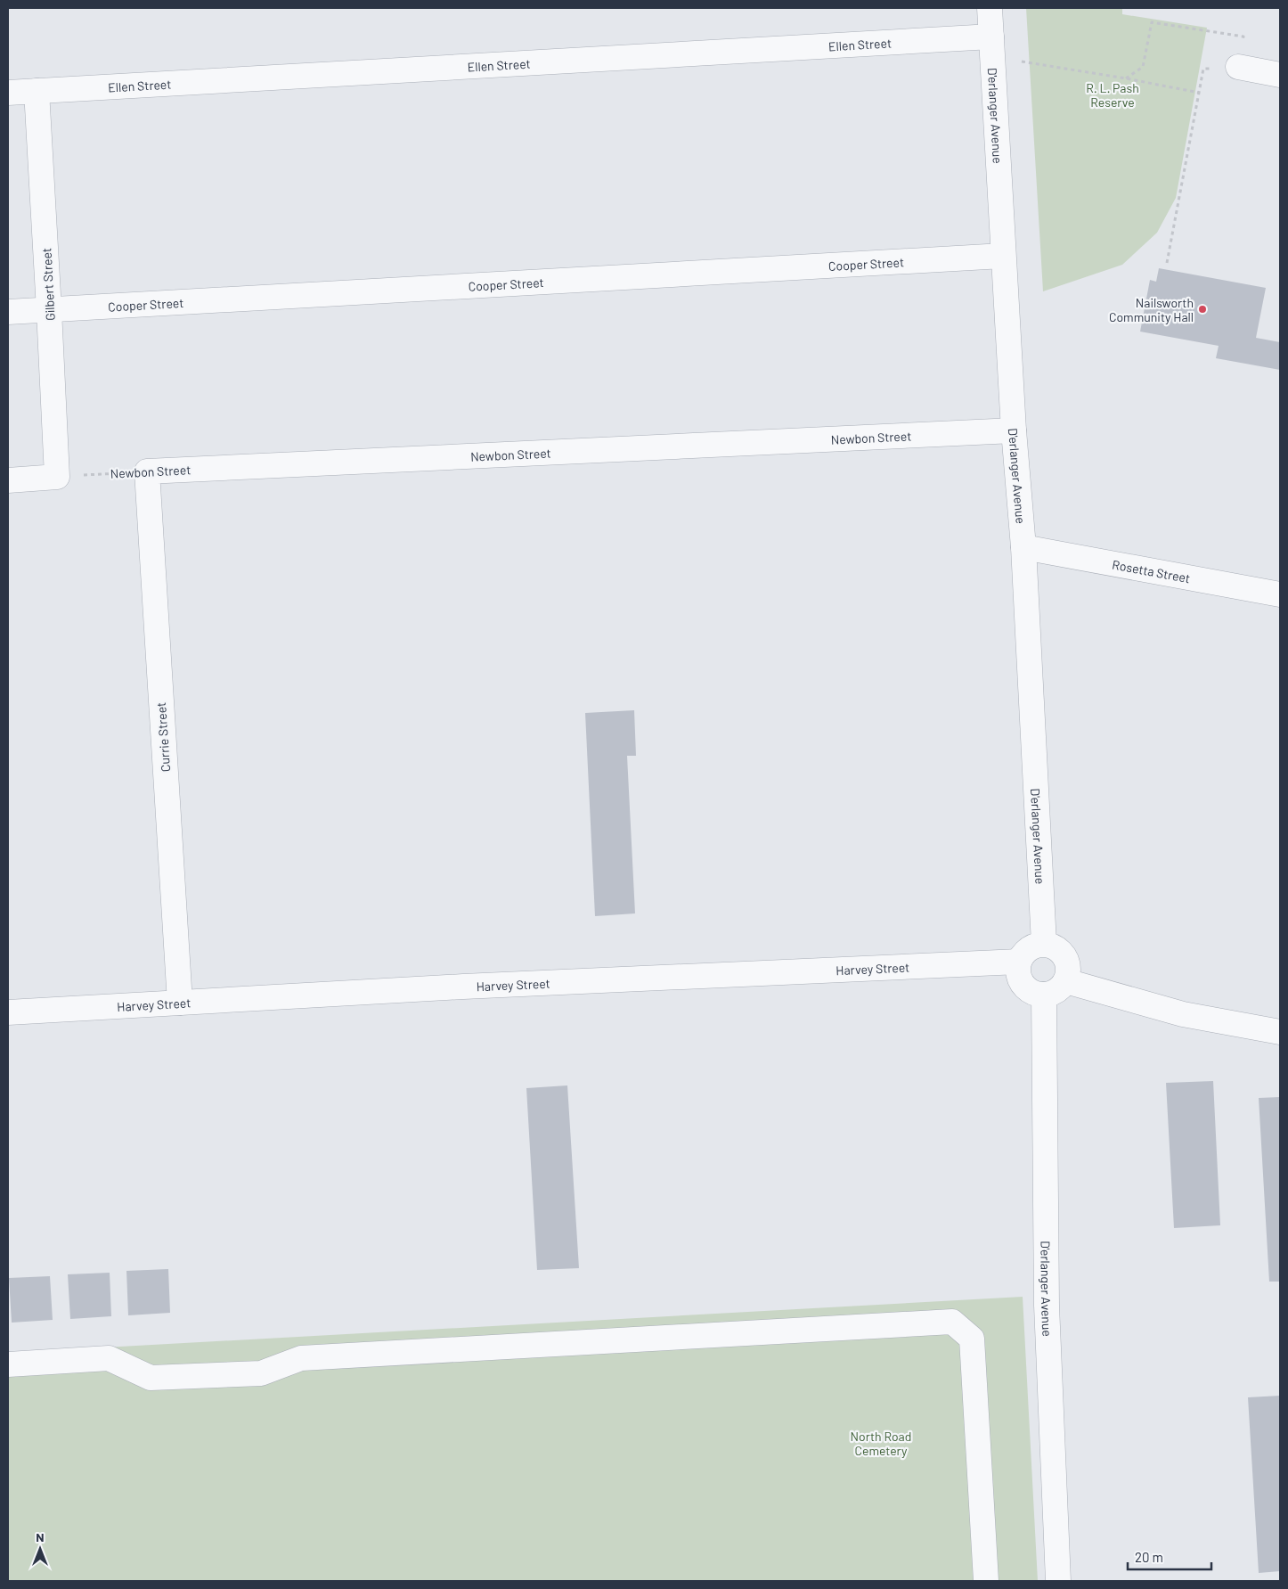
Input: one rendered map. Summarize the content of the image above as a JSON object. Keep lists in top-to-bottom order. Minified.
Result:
{"streets":{"street":["Ellen Street","D'erlanger Avenue","Cooper Street","Gilbert Street","Newbon Street","Rosetta Street","Currie Street","Harvey Street"]},"crossings":[["Ellen Street","D'erlanger Avenue"],["Ellen Street","Gilbert Street"],["D'erlanger Avenue","Cooper Street"],["D'erlanger Avenue","Newbon Street"],["D'erlanger Avenue","Rosetta Street"],["D'erlanger Avenue","Harvey Street"],["Cooper Street","Gilbert Street"],["Gilbert Street","Newbon Street"],["Newbon Street","Currie Street"],["Currie Street","Harvey Street"]],"parks":["R. L. Pash Reserve","North Road Cemetery"],"places":["Nailsworth Community Hall"],"scale_bar":"20 m","north":"top"}
